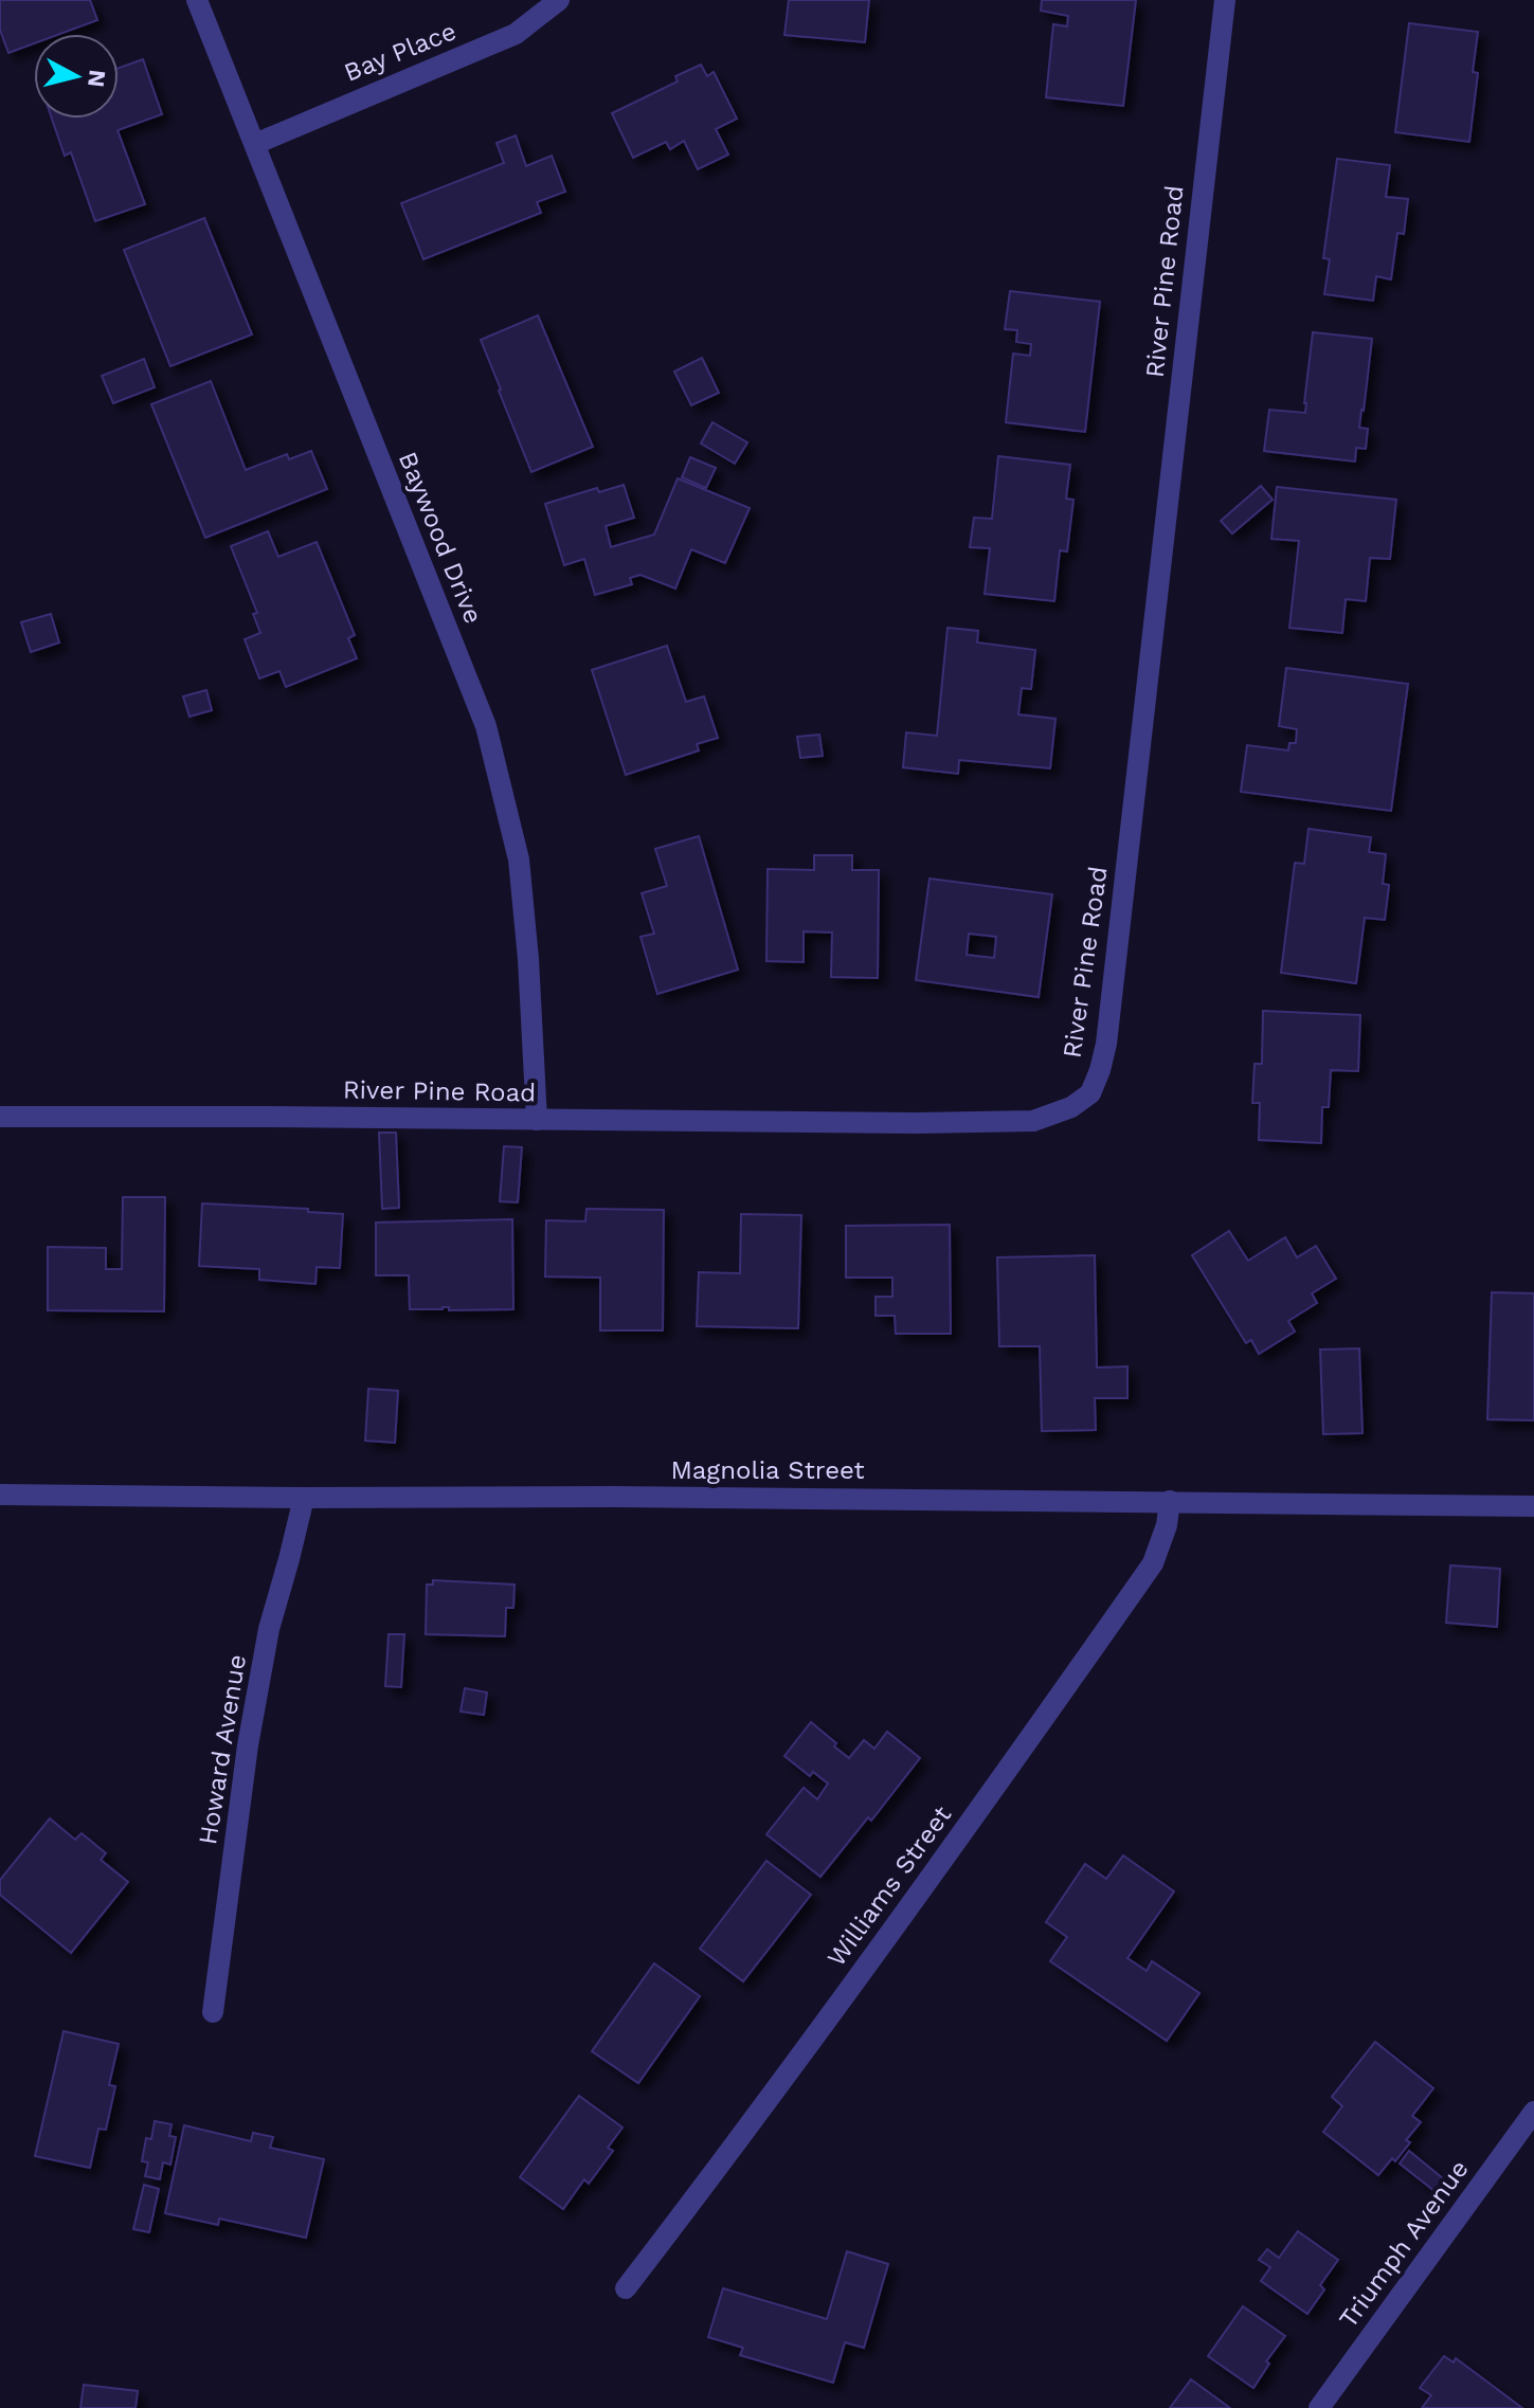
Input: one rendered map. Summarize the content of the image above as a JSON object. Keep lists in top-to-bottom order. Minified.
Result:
{"streets":{"street":["Bay Place","River Pine Road","Baywood Drive","Magnolia Street","Howard Avenue","Williams Street","Triumph Avenue"]},"crossings":[["Bay Place","Baywood Drive"],["River Pine Road","Baywood Drive"],["Magnolia Street","Howard Avenue"],["Magnolia Street","Williams Street"]],"north":"right"}
